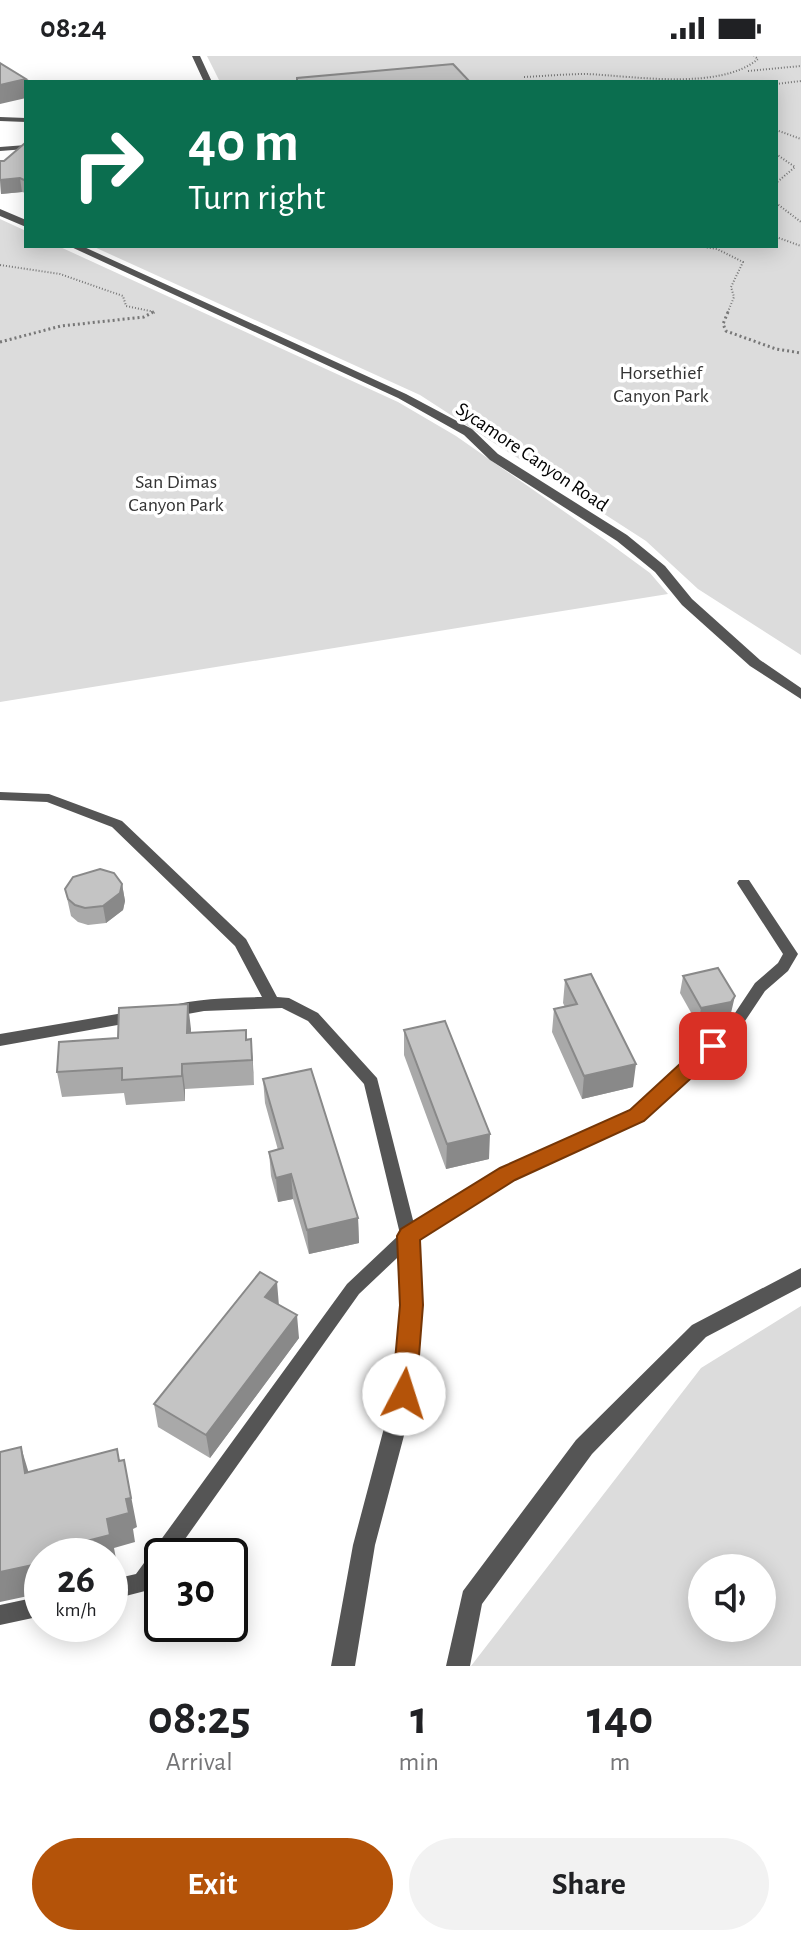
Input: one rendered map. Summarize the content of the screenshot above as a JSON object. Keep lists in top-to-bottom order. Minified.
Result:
{"streets":{"street":["Sycamore Canyon Road"]},"parks":["Horsethief Canyon Park","San Dimas Canyon Park"],"page":{"status":"08:24","turn":["40 m","Turn right"],"speed":"26 km/h","limit":"30","eta":["08:25","Arrival","1","min","140","m"],"buttons":["Exit","Share"]}}
